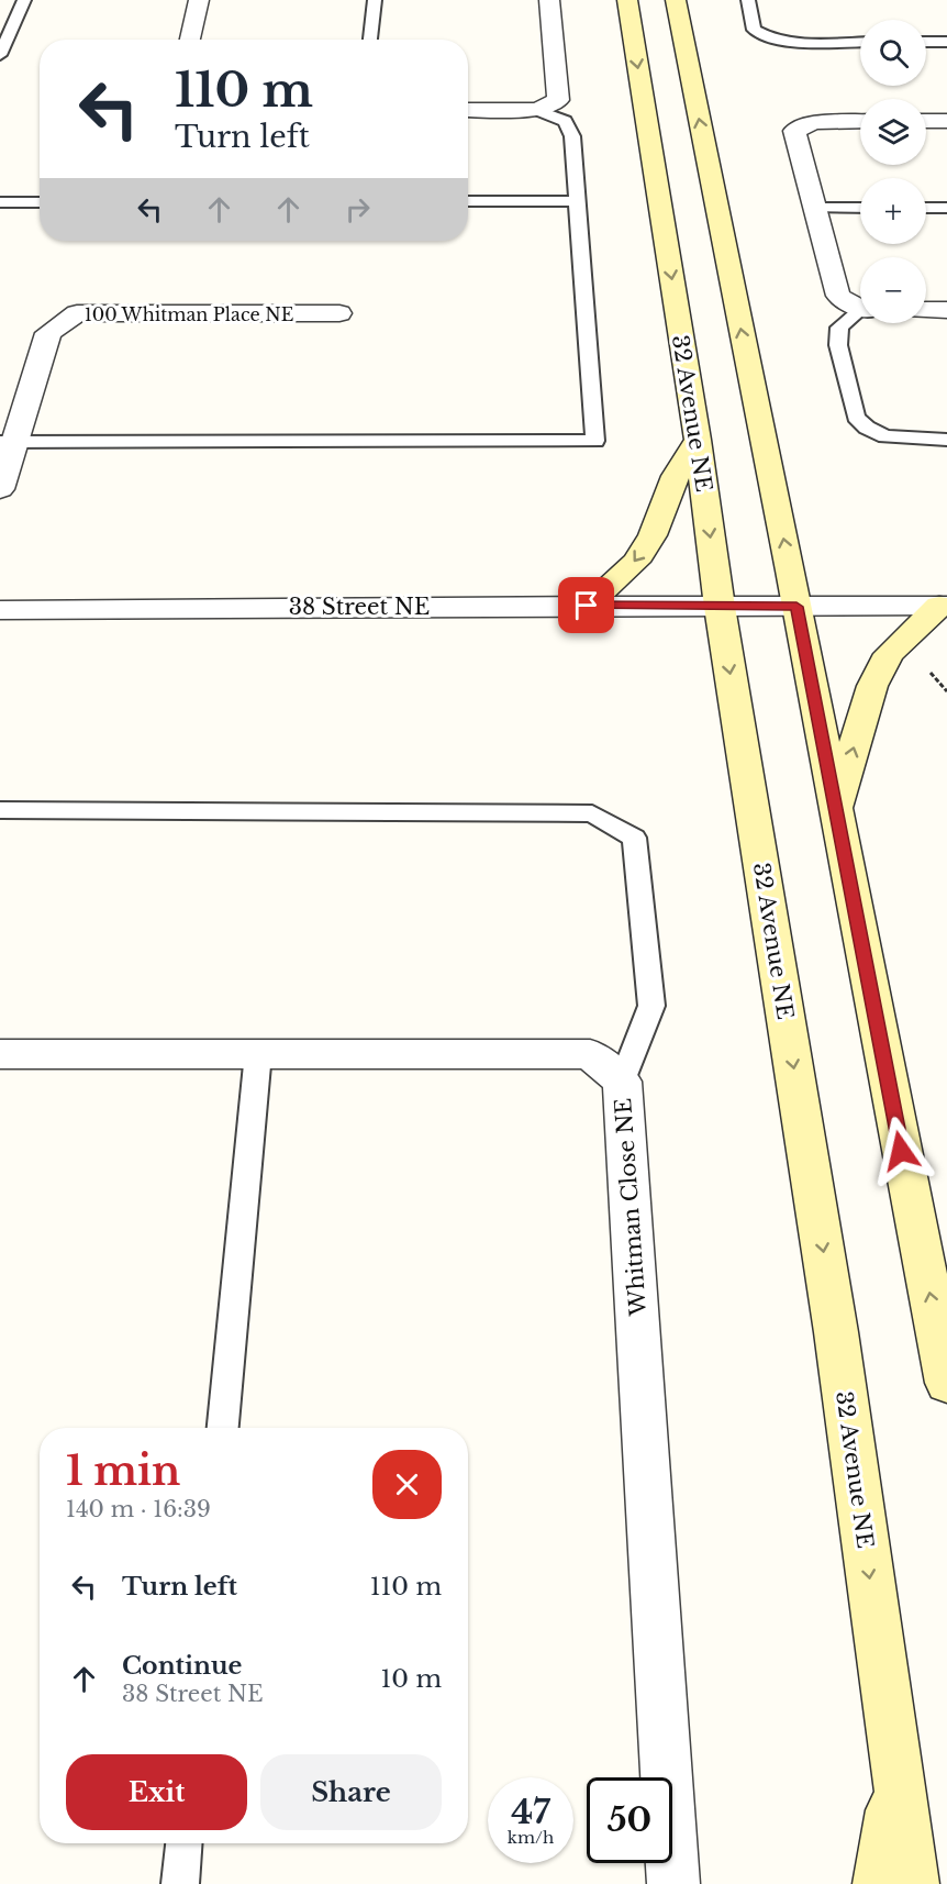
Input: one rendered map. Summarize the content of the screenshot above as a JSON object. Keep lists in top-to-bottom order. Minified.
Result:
{"streets":{"main road":["32 Avenue NE"],"street":["100 Whitman Place NE","38 Street NE","Whitman Close NE"]},"crossings":[["32 Avenue NE","38 Street NE"]],"page":{"map_buttons":["+","−"],"turn":["110 m","Turn left"],"heading":["1 min","140 m · 16:39"],"list":[{"name":"Turn left","value":"110 m"},{"name":"Continue","note":"38 Street NE","value":"10 m"}],"buttons":["Exit","Share"],"speed":"47 km/h","limit":"50"}}
